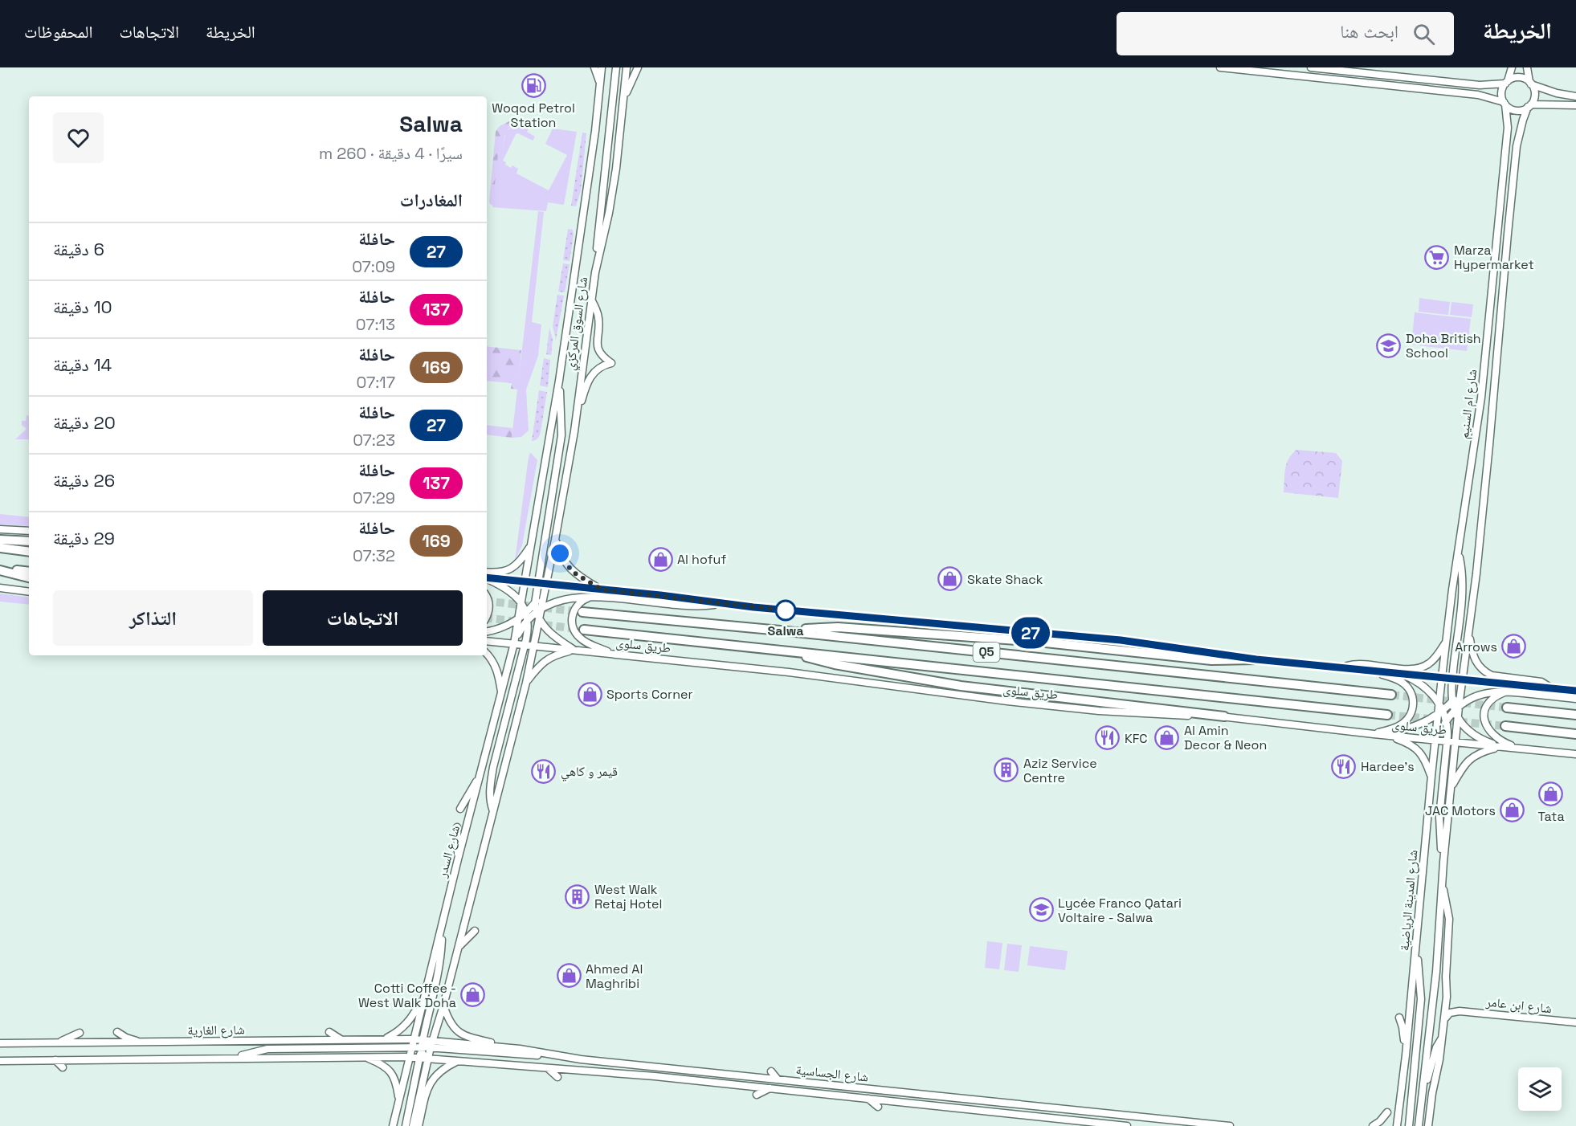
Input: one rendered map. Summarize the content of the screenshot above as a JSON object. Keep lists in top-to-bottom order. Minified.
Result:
{"streets":{"highway":["طريق سلوى","Q5"],"main road":["شارع السوق المركزي","شارع ام السنيم","شارع السدر","شارع المدينة الرياضية","شارع ابن عامر","شارع الغارية","شارع الجساسية"]},"crossings":[["شارع السوق المركزي","شارع السدر"],["شارع ام السنيم","شارع المدينة الرياضية"],["طريق سلوى","شارع السدر"],["طريق سلوى","شارع المدينة الرياضية"],["شارع السدر","شارع الغارية"],["شارع الغارية","شارع الجساسية"]],"places":{"fuel station":["Woqod Petrol Station"],"supermarket":["Marza Hypermarket"],"school or university":["Doha British School","Lycée Franco Qatari Voltaire - Salwa"],"shop":["Al hofuf","Skate Shack","Arrows","Sports Corner","Al Amin Decor & Neon","Tata","JAC Motors","Ahmed Al Maghribi","Cotti Coffee - West Walk Doha"],"other":["Salwa"],"restaurant":["KFC","Hardee's","قيمر و كاهي"],"building":["Aziz Service Centre","West Walk Retaj Hotel"]},"lines":["bus line 27"],"page":{"header":"الخريطة","search":"ابحث هنا","nav":["الخريطة","الاتجاهات","المحفوظات"],"on_map":"27","heading":[["Salwa","سيرًا · 4 دقيقة · 260 m"],"المغادرات"],"list":[{"mark":"27","name":"حافلة","note":"07:09","value":"6 دقيقة"},{"mark":"137","name":"حافلة","note":"07:13","value":"10 دقيقة"},{"mark":"169","name":"حافلة","note":"07:17","value":"14 دقيقة"},{"mark":"27","name":"حافلة","note":"07:23","value":"20 دقيقة"},{"mark":"137","name":"حافلة","note":"07:29","value":"26 دقيقة"},{"mark":"169","name":"حافلة","note":"07:32","value":"29 دقيقة"}],"buttons":["الاتجاهات","التذاكر"]}}
